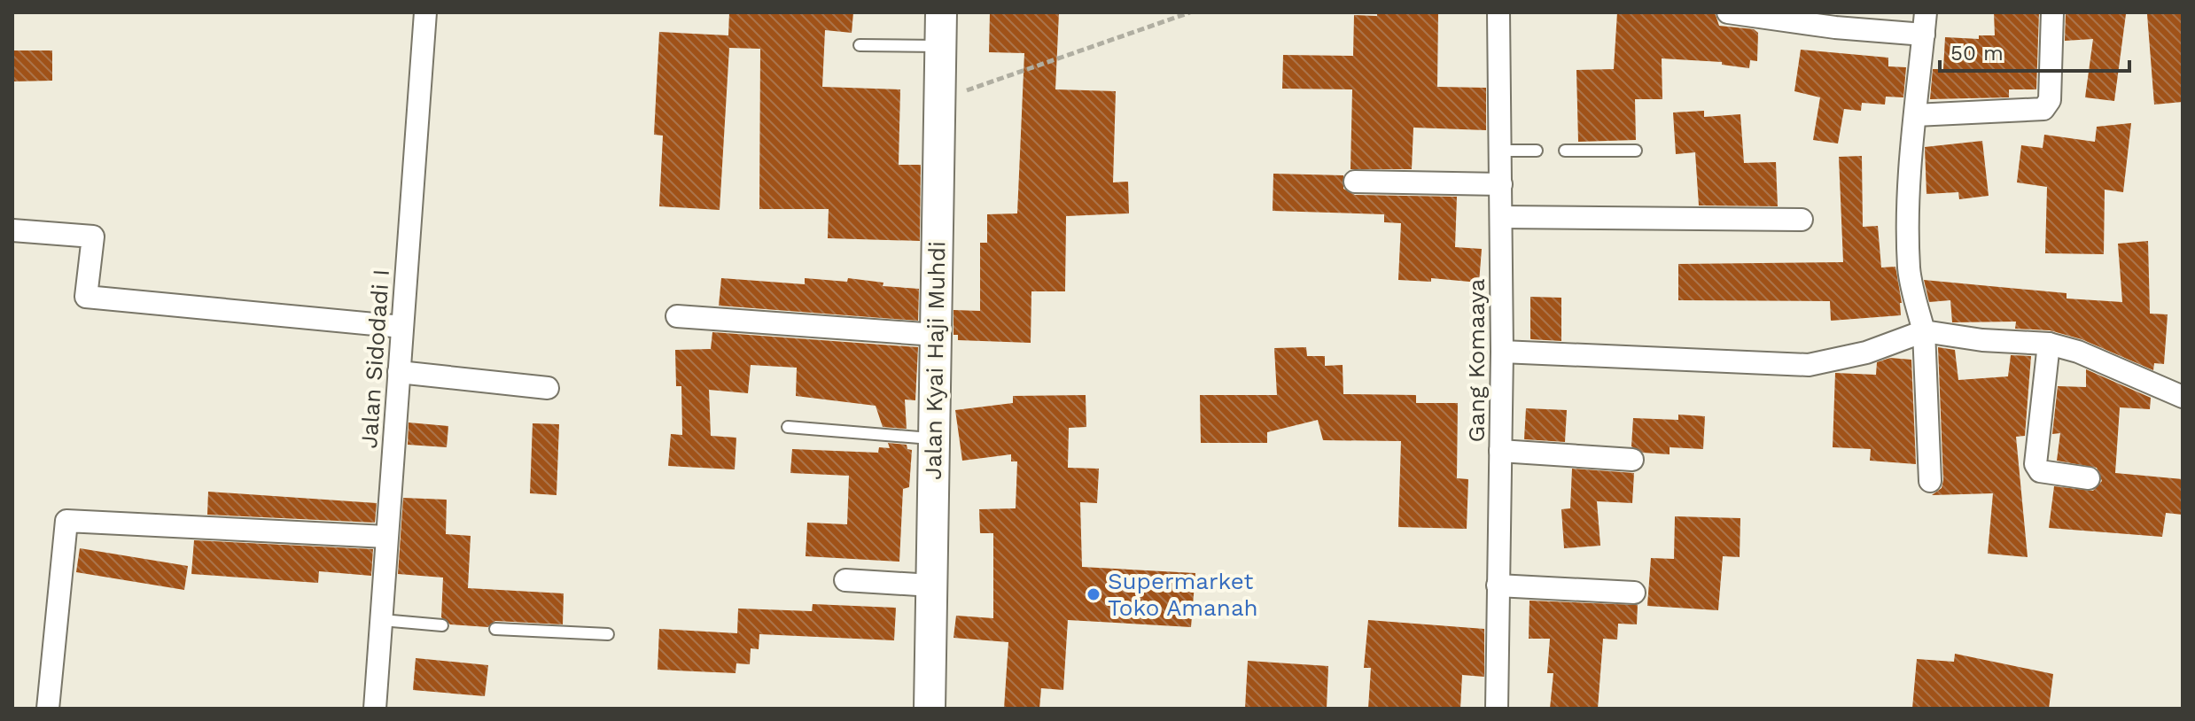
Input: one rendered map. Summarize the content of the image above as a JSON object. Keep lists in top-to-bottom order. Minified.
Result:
{"streets":{"street":["Jalan Sidodadi I","Jalan Kyai Haji Muhdi","Gang Komaaya"]},"places":["Supermarket Toko Amanah"],"scale_bar":"50 m"}
